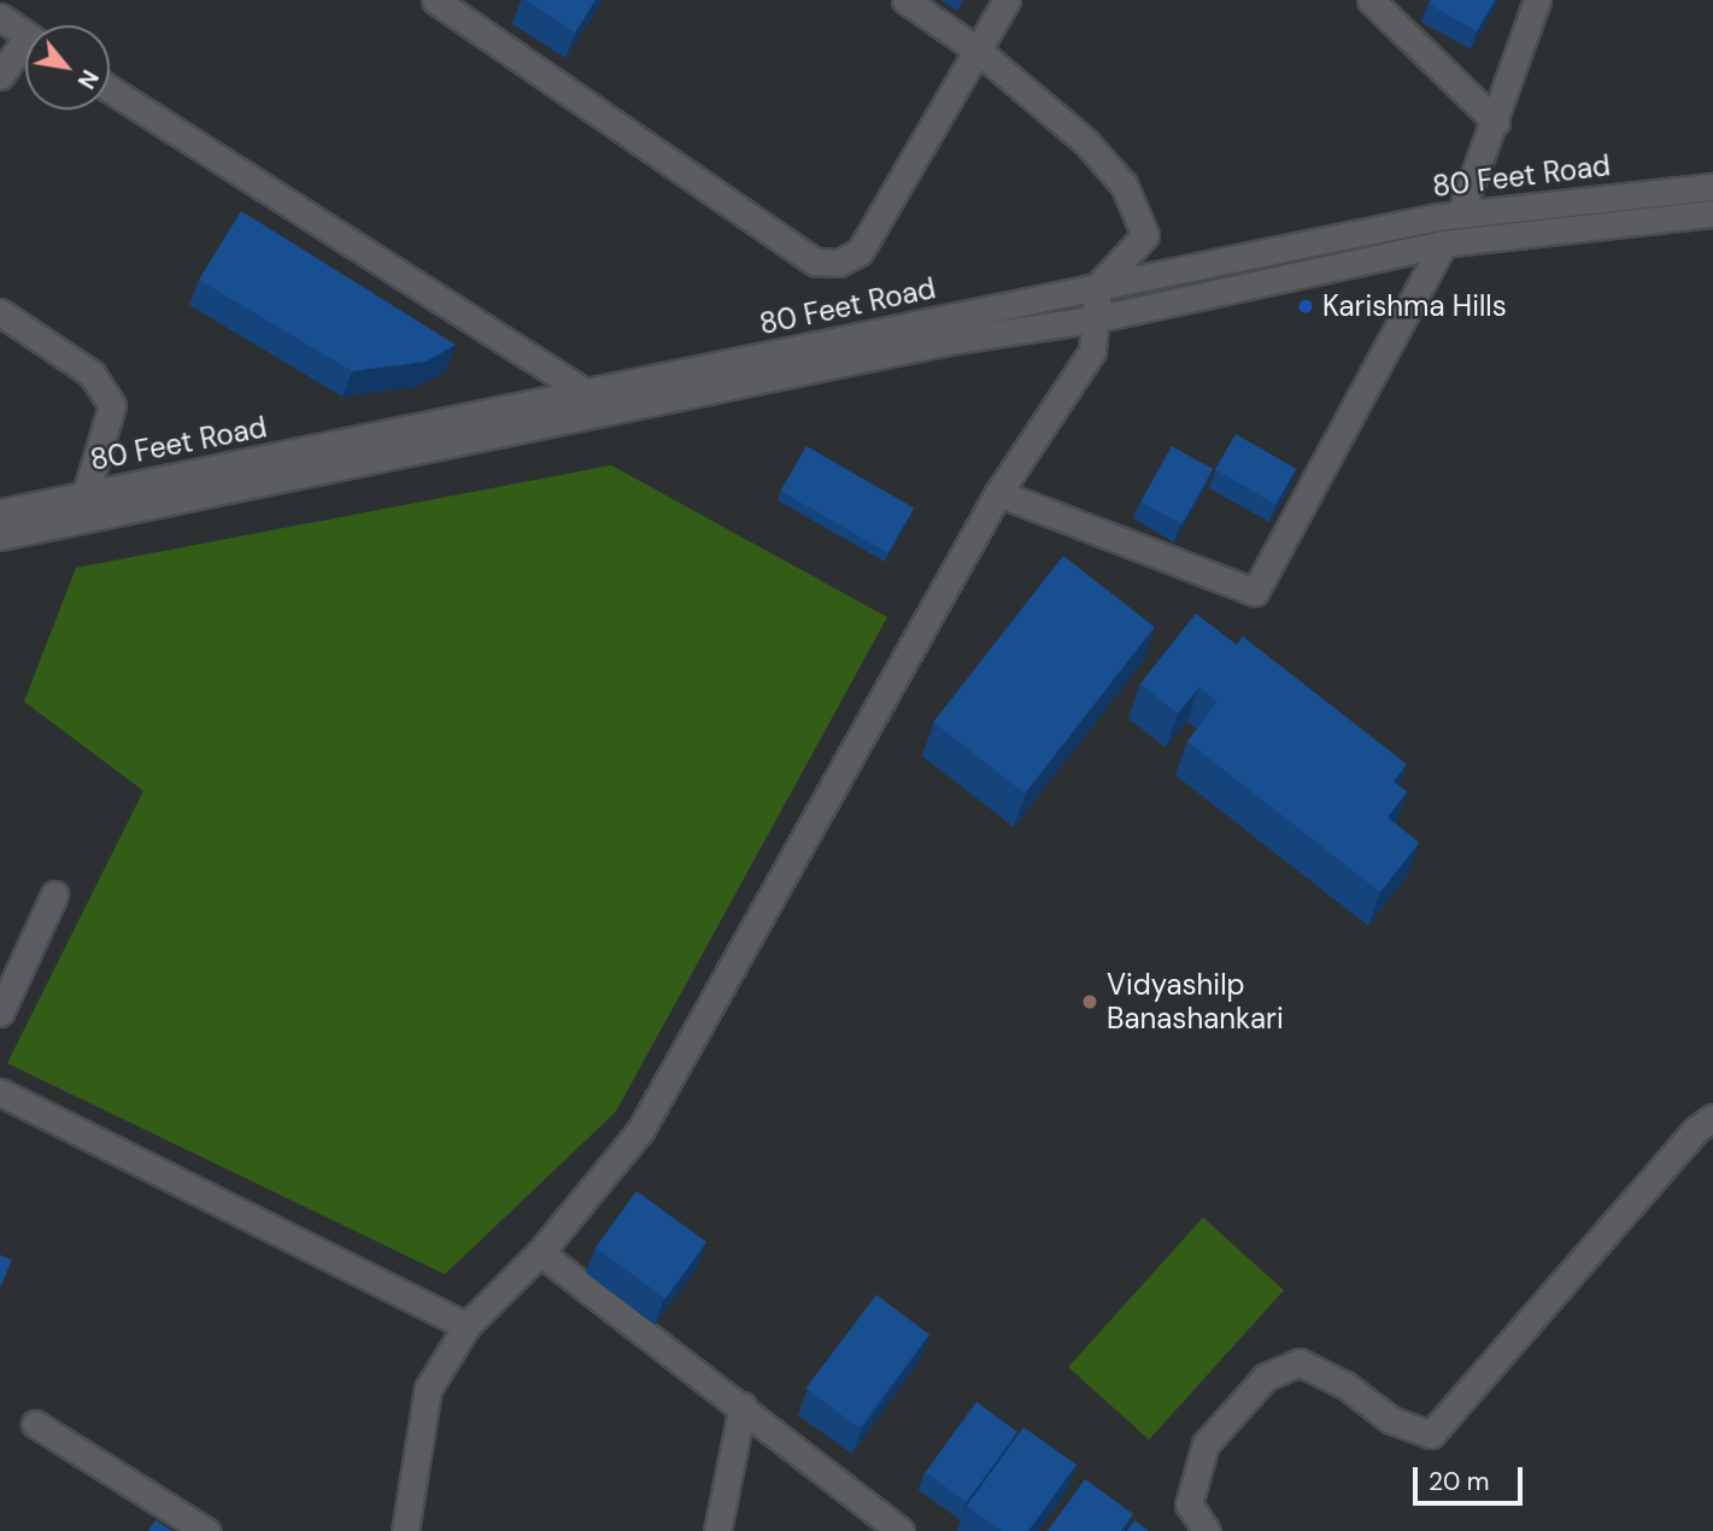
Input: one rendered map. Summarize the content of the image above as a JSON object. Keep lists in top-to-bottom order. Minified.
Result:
{"streets":{"street":["80 Feet Road"]},"places":["Karishma Hills","Vidyashilp Banashankari"],"scale_bar":"20 m","north":"bottom right"}
